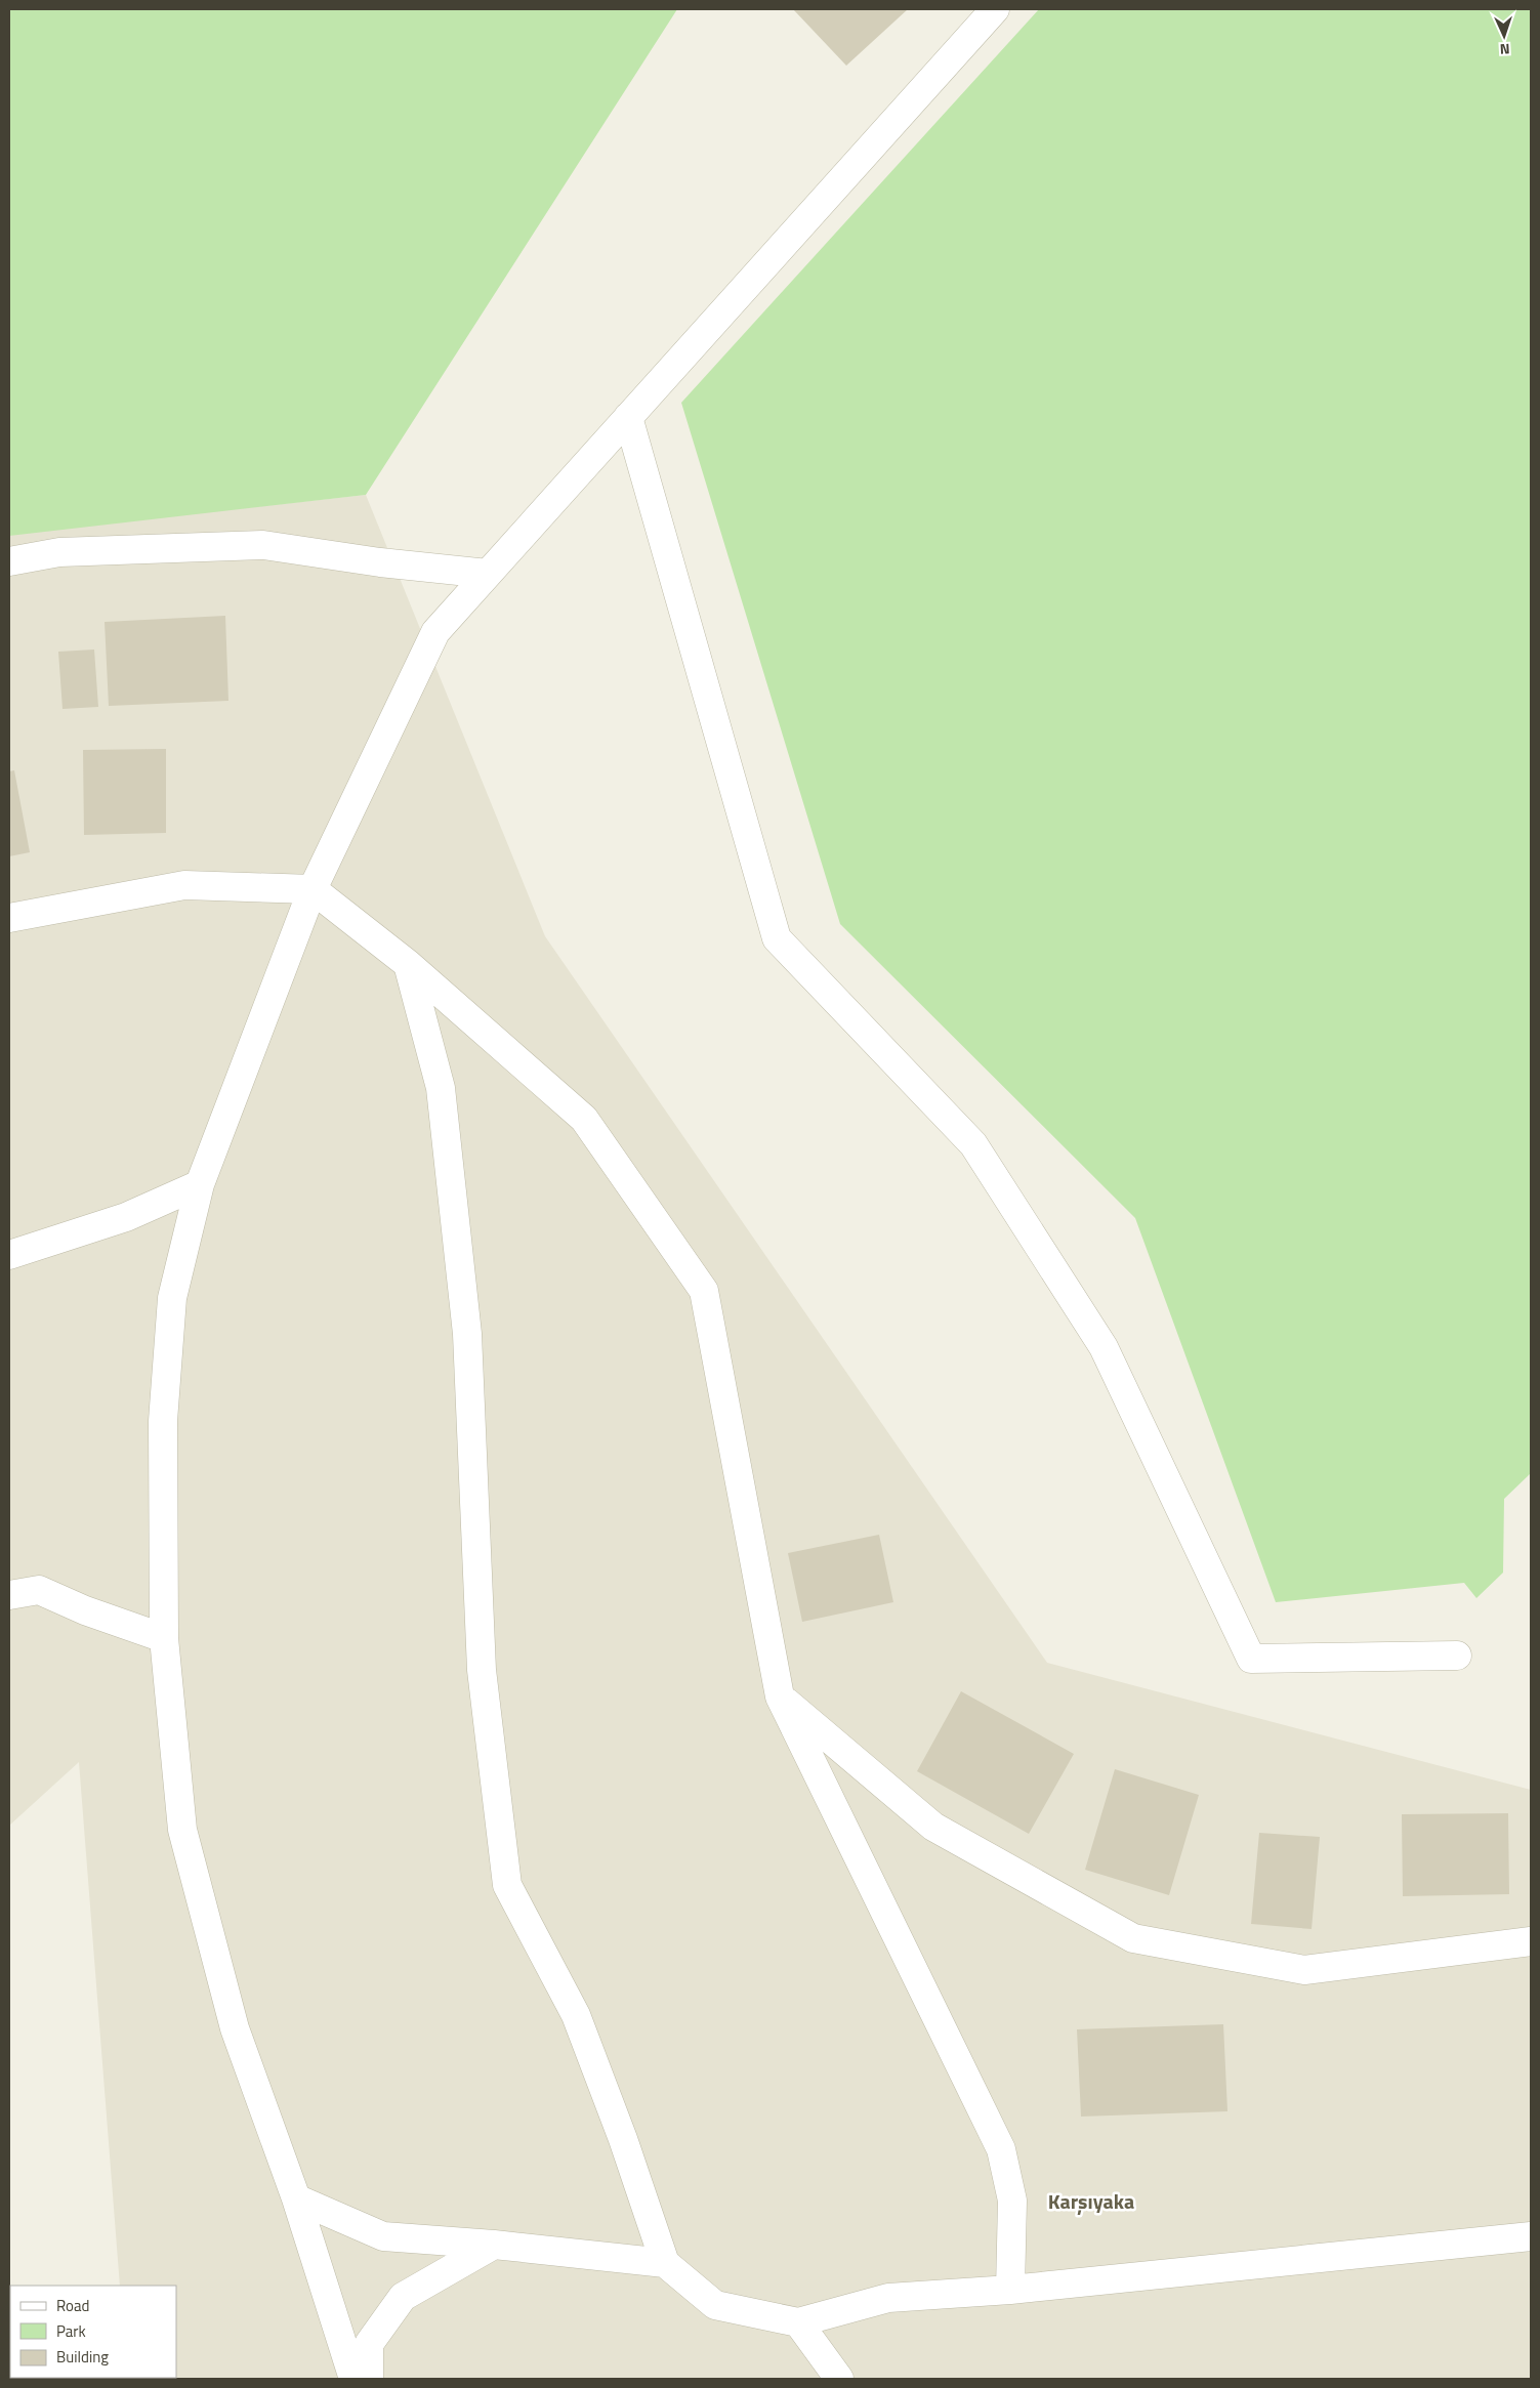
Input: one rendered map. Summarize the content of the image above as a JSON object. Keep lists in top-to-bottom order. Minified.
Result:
{"districts":["Karşıyaka"],"legend":["Road","Park","Building"],"north":"bottom"}
